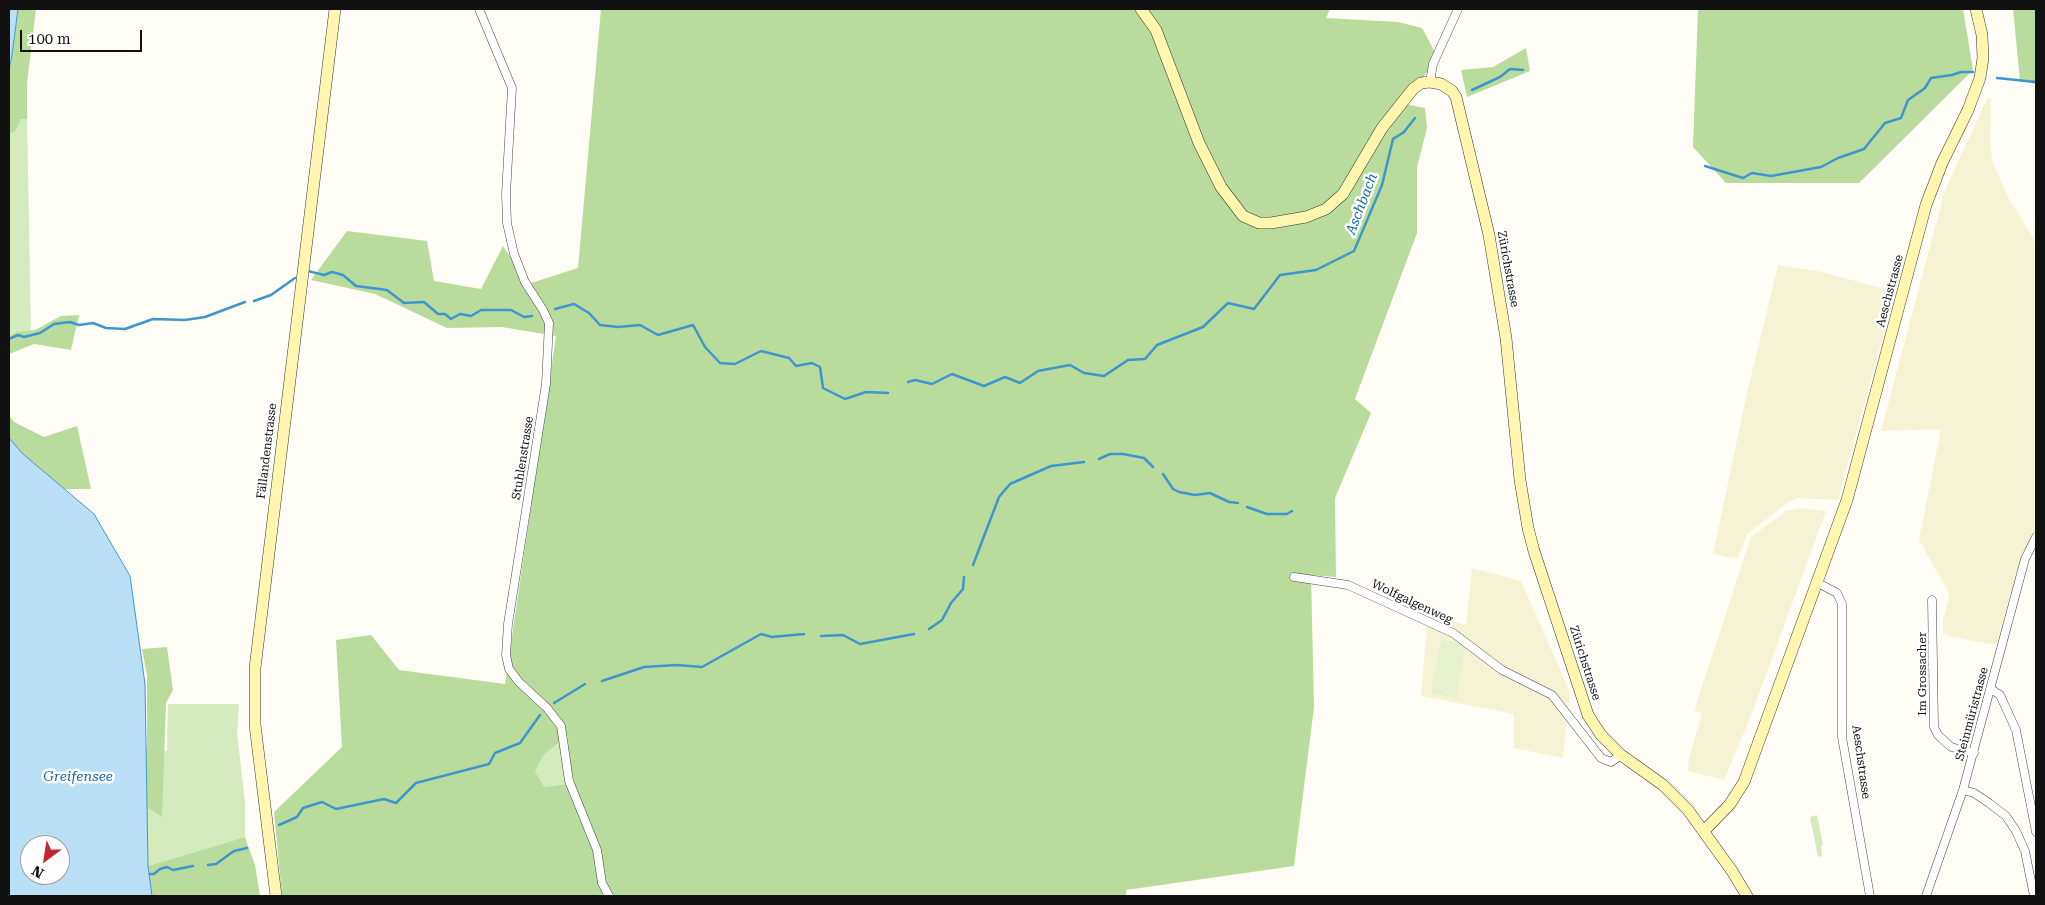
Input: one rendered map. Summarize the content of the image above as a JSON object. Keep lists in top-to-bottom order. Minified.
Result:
{"streets":{"street":["Zürichstrasse","Aeschstrasse","Fällandenstrasse","Stuhlenstrasse","Wolfgalgenweg","Im Grossacher","Steinmüristrasse"]},"crossings":[["Zürichstrasse","Aeschstrasse"],["Zürichstrasse","Wolfgalgenweg"],["Im Grossacher","Steinmüristrasse"]],"water":["Aschbach","Greifensee"],"scale_bar":"100 m","north":"bottom left"}
